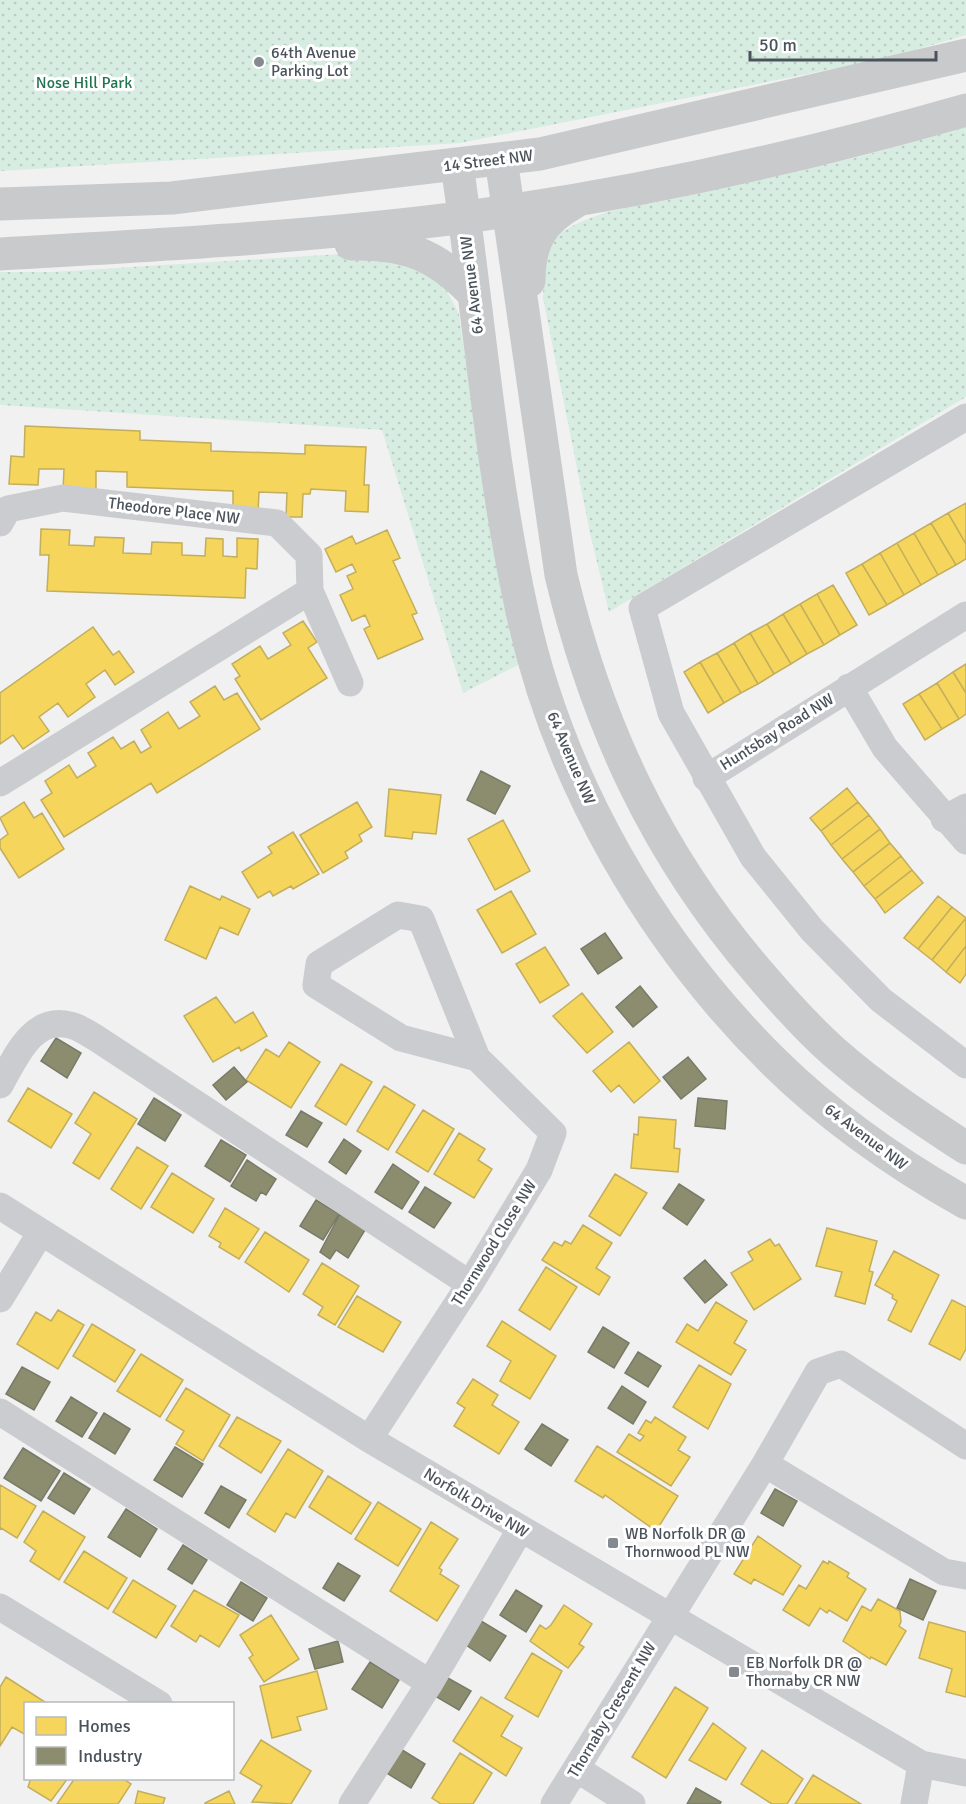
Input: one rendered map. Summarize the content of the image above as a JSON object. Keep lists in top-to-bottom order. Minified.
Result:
{"streets":{"main road":["14 Street NW","64 Avenue NW"],"street":["Theodore Place NW","Huntsbay Road NW","Thornwood Close NW","Norfolk Drive NW","Thornaby Crescent NW"]},"crossings":[["14 Street NW","64 Avenue NW"],["Thornwood Close NW","Norfolk Drive NW"],["Norfolk Drive NW","Thornaby Crescent NW"]],"parks":["Nose Hill Park"],"places":{"other":["64th Avenue Parking Lot"],"transit":["WB Norfolk DR @ Thornwood PL NW","EB Norfolk DR @ Thornaby CR NW"]},"legend":["Homes","Industry"],"scale_bar":"50 m"}
